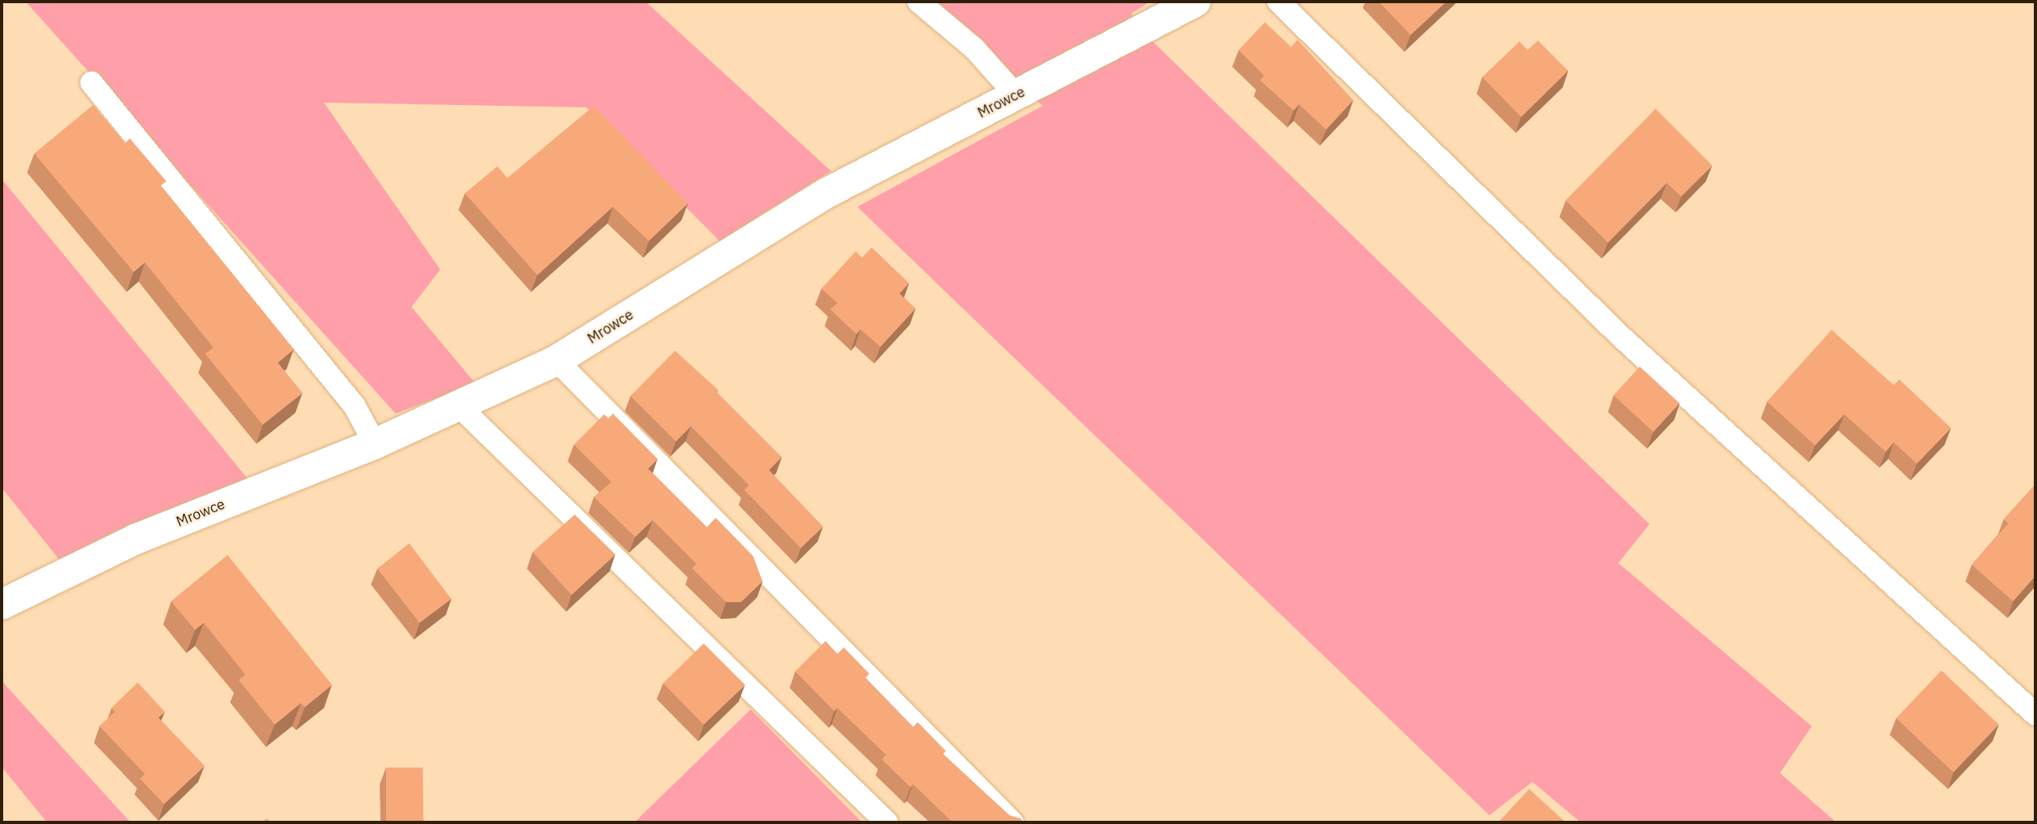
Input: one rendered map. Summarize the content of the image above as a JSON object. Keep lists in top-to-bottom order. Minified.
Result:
{"streets":{"street":["Mrowce"]}}
